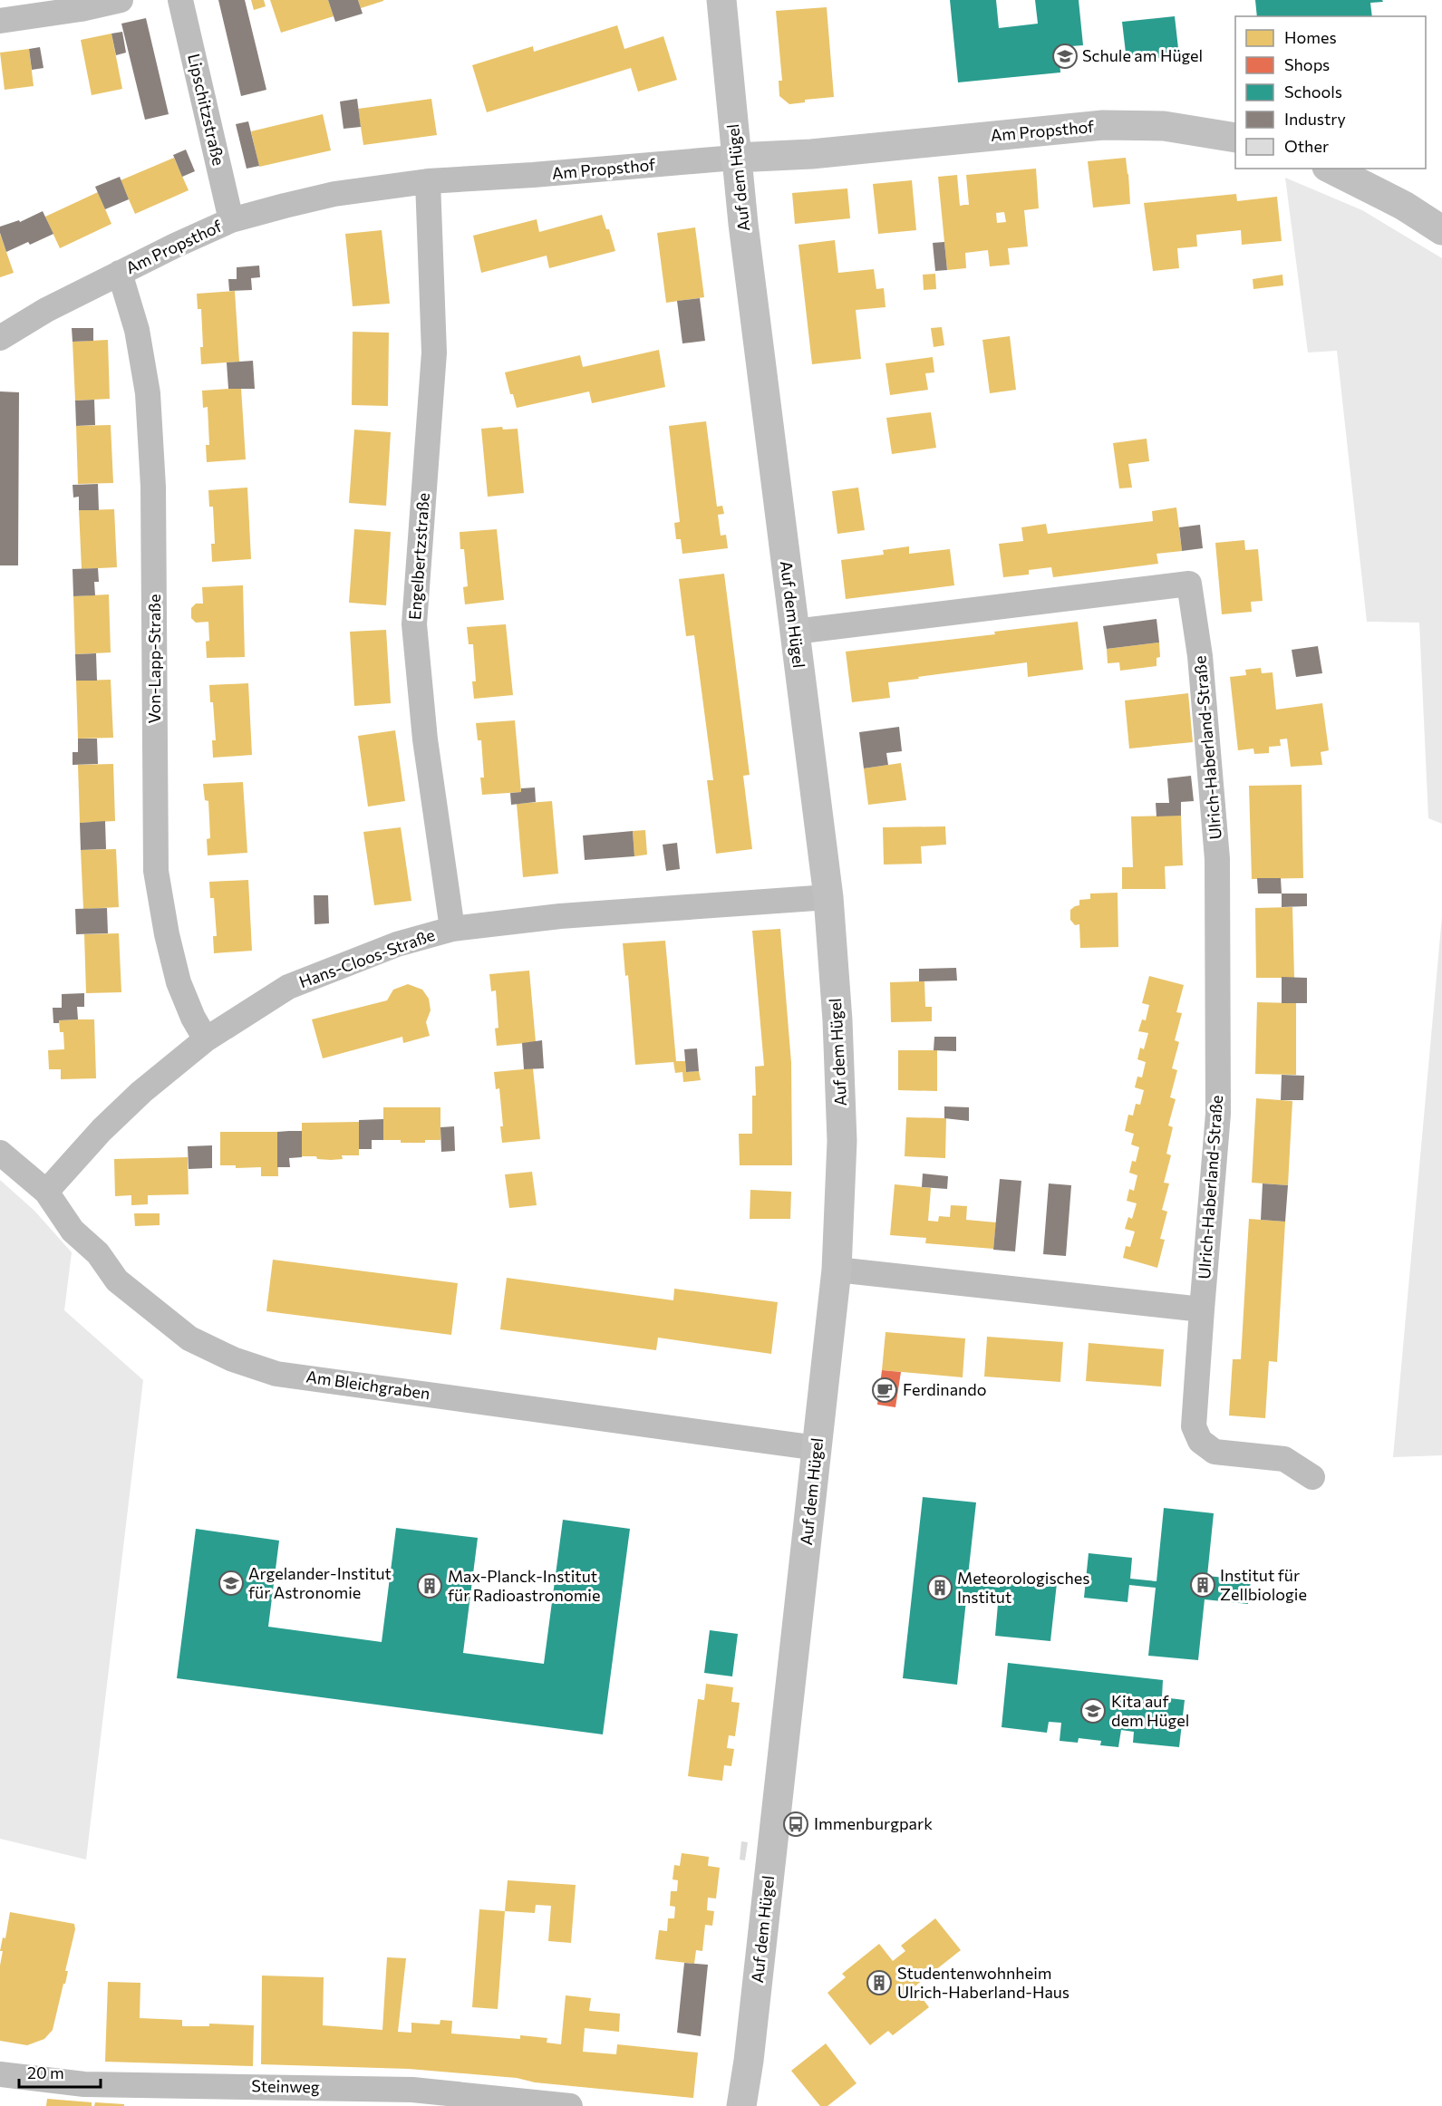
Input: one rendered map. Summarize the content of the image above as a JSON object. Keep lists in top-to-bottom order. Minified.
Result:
{"streets":{"street":["Lipschitzstraße","Am Propsthof","Auf dem Hügel","Engelbertzstraße","Von-Lapp-Straße","Ulrich-Haberland-Straße","Hans-Cloos-Straße","Am Bleichgraben","Steinweg"]},"crossings":[["Lipschitzstraße","Am Propsthof"],["Am Propsthof","Auf dem Hügel"],["Am Propsthof","Engelbertzstraße"],["Am Propsthof","Von-Lapp-Straße"],["Auf dem Hügel","Ulrich-Haberland-Straße"],["Auf dem Hügel","Hans-Cloos-Straße"],["Auf dem Hügel","Am Bleichgraben"],["Engelbertzstraße","Hans-Cloos-Straße"],["Von-Lapp-Straße","Hans-Cloos-Straße"],["Hans-Cloos-Straße","Am Bleichgraben"]],"places":{"school or university":["Schule am Hügel","Argelander-Institut für Astronomie","Kita auf dem Hügel"],"cafe":["Ferdinando"],"building":["Institut für Zellbiologie","Max-Planck-Institut für Radioastronomie","Meteorologisches Institut","Studentenwohnheim Ulrich-Haberland-Haus"],"bus stop":["Immenburgpark"]},"legend":["Homes","Shops","Schools","Industry","Other"],"scale_bar":"20 m"}
